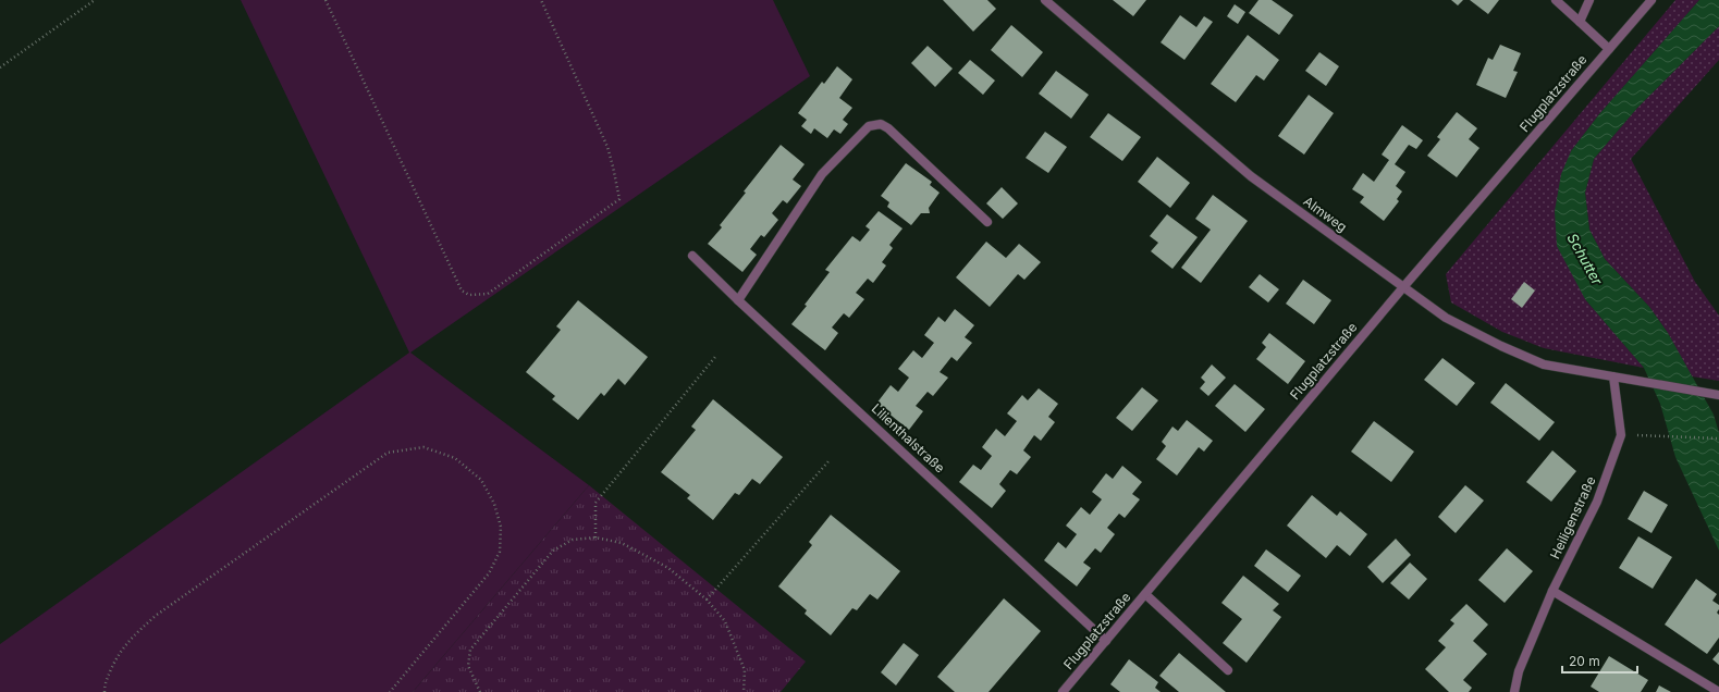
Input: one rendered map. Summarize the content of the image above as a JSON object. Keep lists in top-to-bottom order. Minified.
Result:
{"streets":{"street":["Flugplatzstraße","Almweg","Lilienthalstraße","Heiligenstraße"]},"crossings":[["Flugplatzstraße","Almweg"],["Flugplatzstraße","Lilienthalstraße"],["Almweg","Heiligenstraße"]],"water":["Schutter"],"scale_bar":"20 m"}
